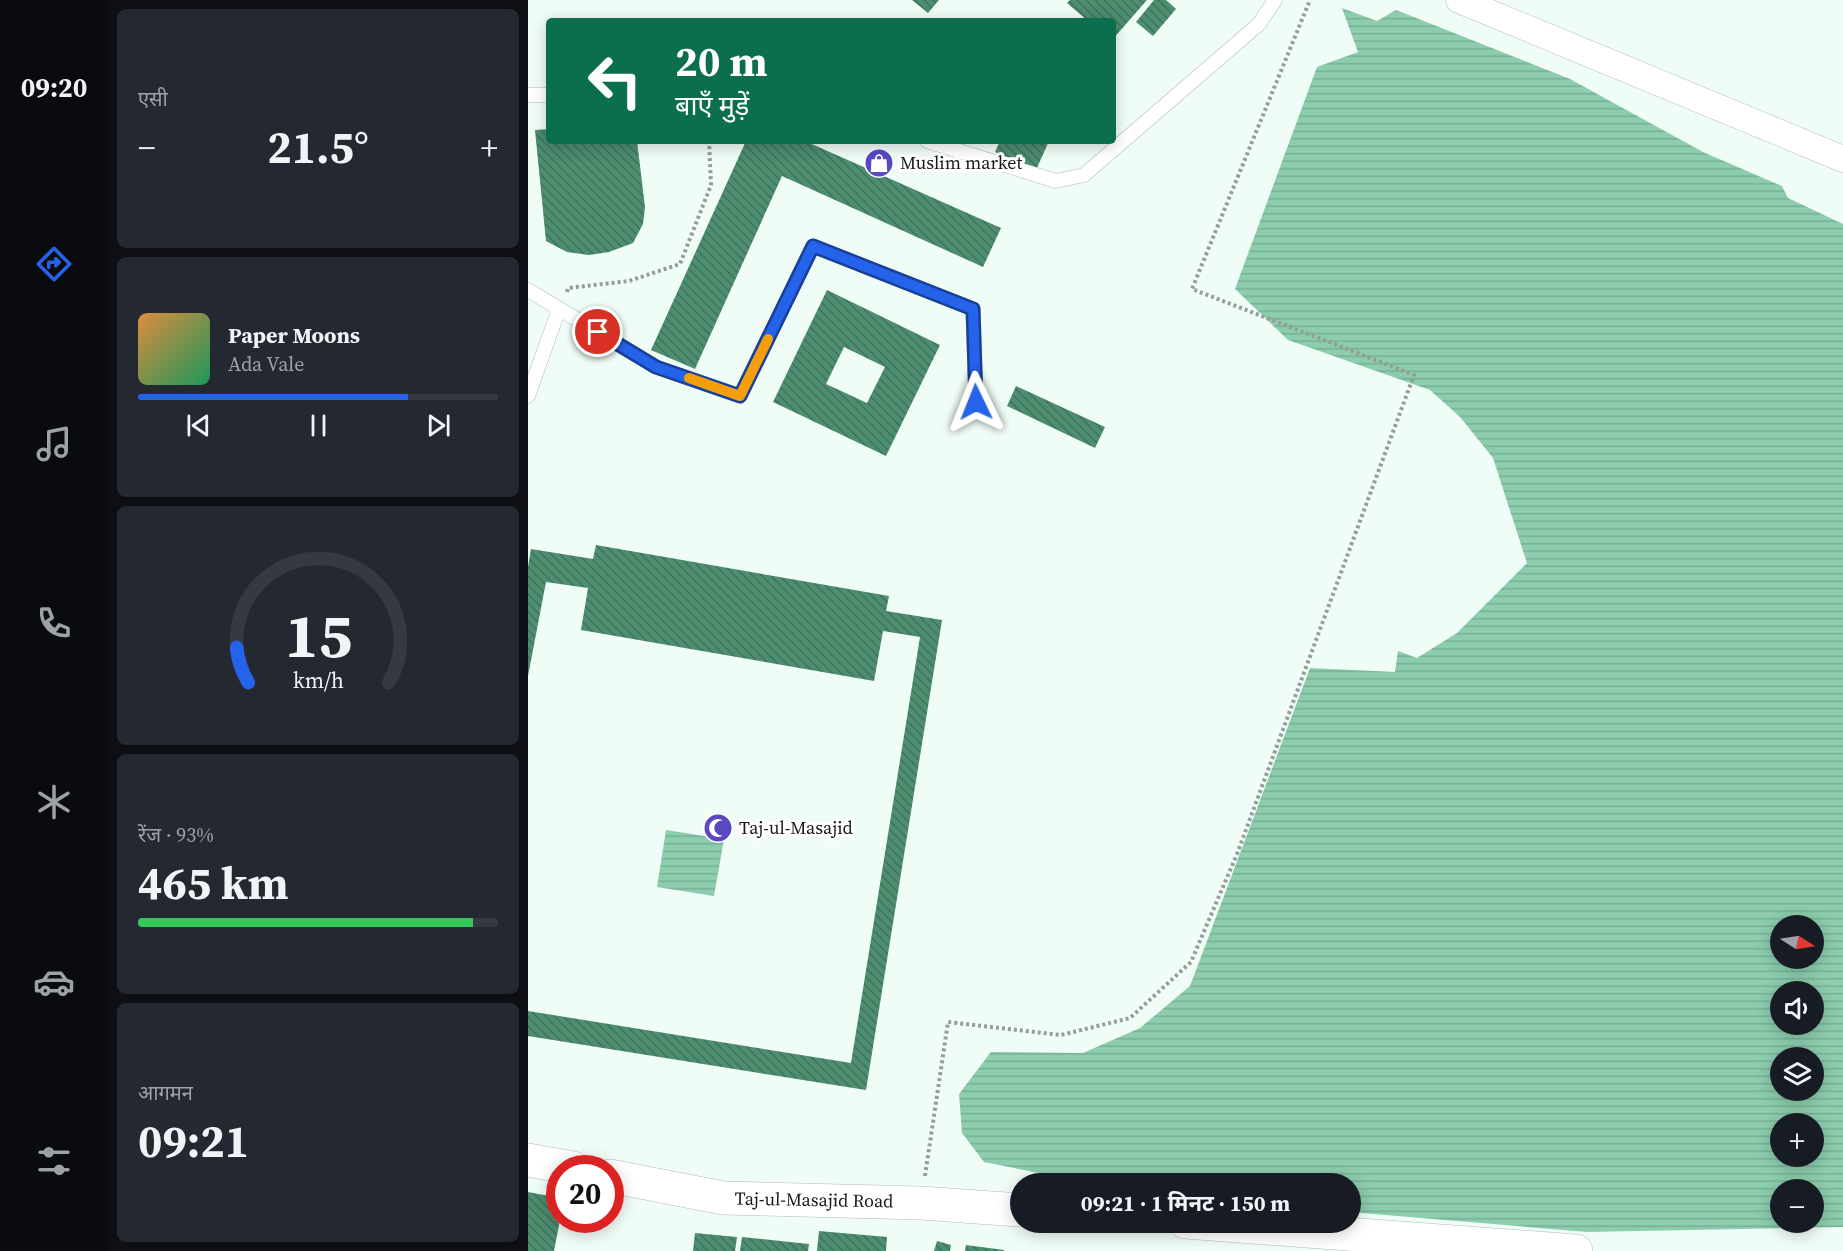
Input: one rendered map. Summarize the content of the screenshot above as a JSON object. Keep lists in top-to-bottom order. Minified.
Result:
{"streets":{"main road":["Taj-ul-Masajid Road"]},"places":{"shop":["Muslim market"],"mosque":["Taj-ul-Masajid"]},"north":"right","page":{"tabs":"09:20","tile":["एसी",["रेंज · 93%","465 km"],["आगमन","09:21"]],"turn":["20 m","बाएँ मुड़ें"],"heat":["−","21.5°","+"],"song":["Paper Moons","Ada Vale"],"map_buttons":["+","−"],"limit":"20","trip":"09:21 · 1 मिनट · 150 m","gauge":["15","km/h"]}}
